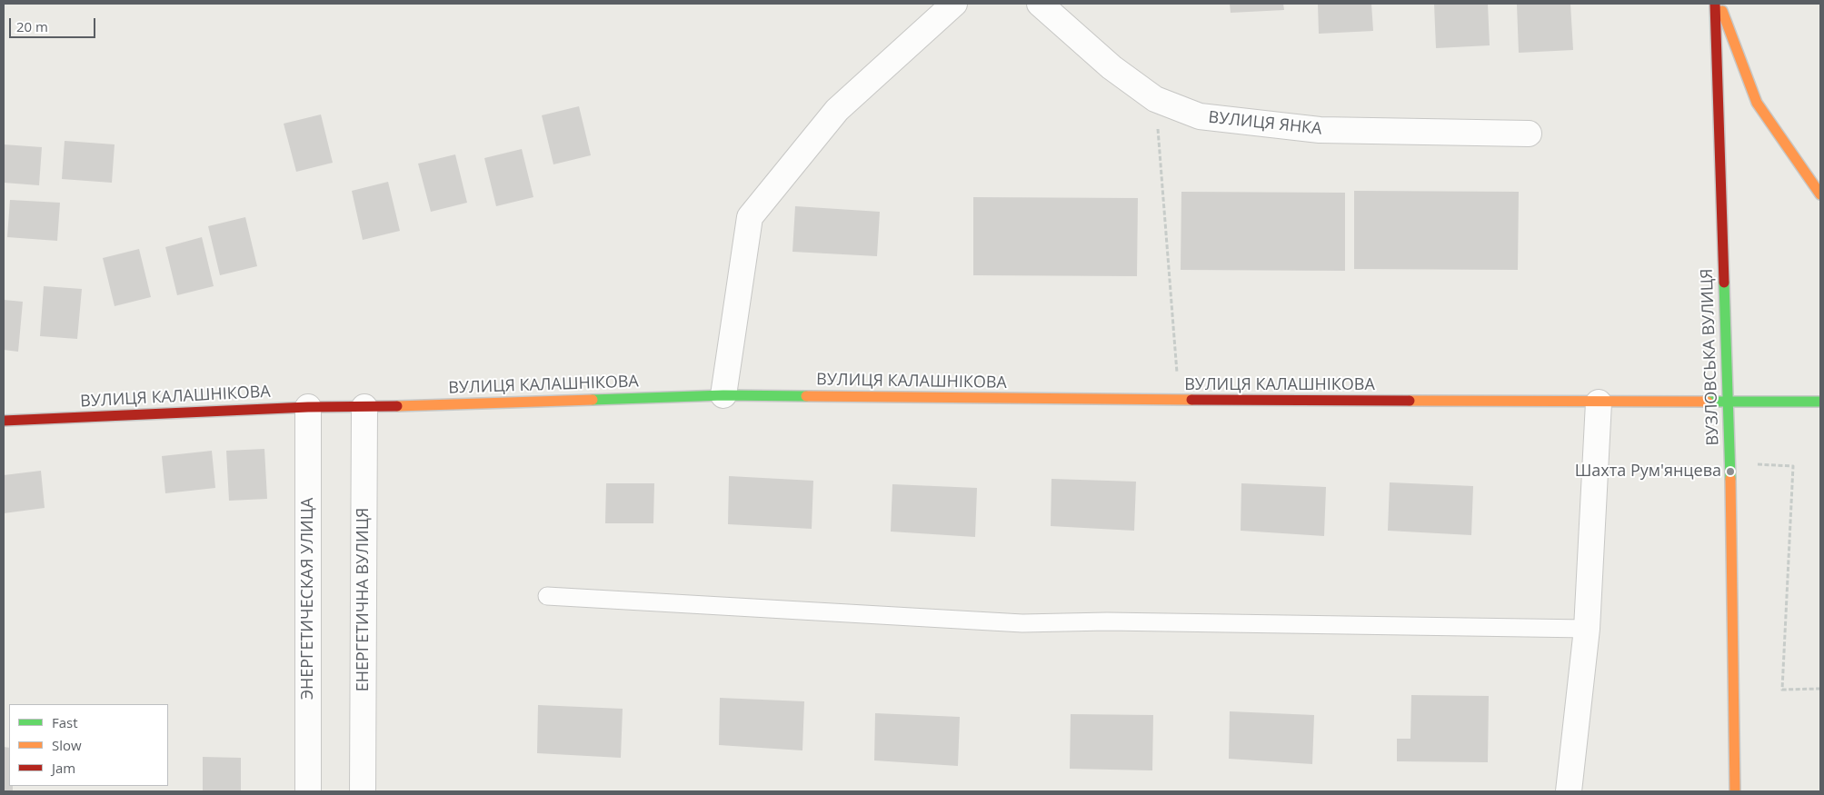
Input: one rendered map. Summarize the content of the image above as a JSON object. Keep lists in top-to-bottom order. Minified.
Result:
{"streets":{"street":["ВУЛИЦЯ ЯНКА","ВУЗЛОВСЬКА ВУЛИЦЯ","ВУЛИЦЯ КАЛАШНІКОВА","ЭНЕРГЕТИЧЕСКАЯ УЛИЦА","ЕНЕРГЕТИЧНА ВУЛИЦЯ"]},"crossings":[["ВУЗЛОВСЬКА ВУЛИЦЯ","ВУЛИЦЯ КАЛАШНІКОВА"],["ВУЛИЦЯ КАЛАШНІКОВА","ЭНЕРГЕТИЧЕСКАЯ УЛИЦА"],["ВУЛИЦЯ КАЛАШНІКОВА","ЕНЕРГЕТИЧНА ВУЛИЦЯ"]],"places":["Шахта Рум'янцева"],"legend":["Fast","Slow","Jam"],"scale_bar":"20 m"}
